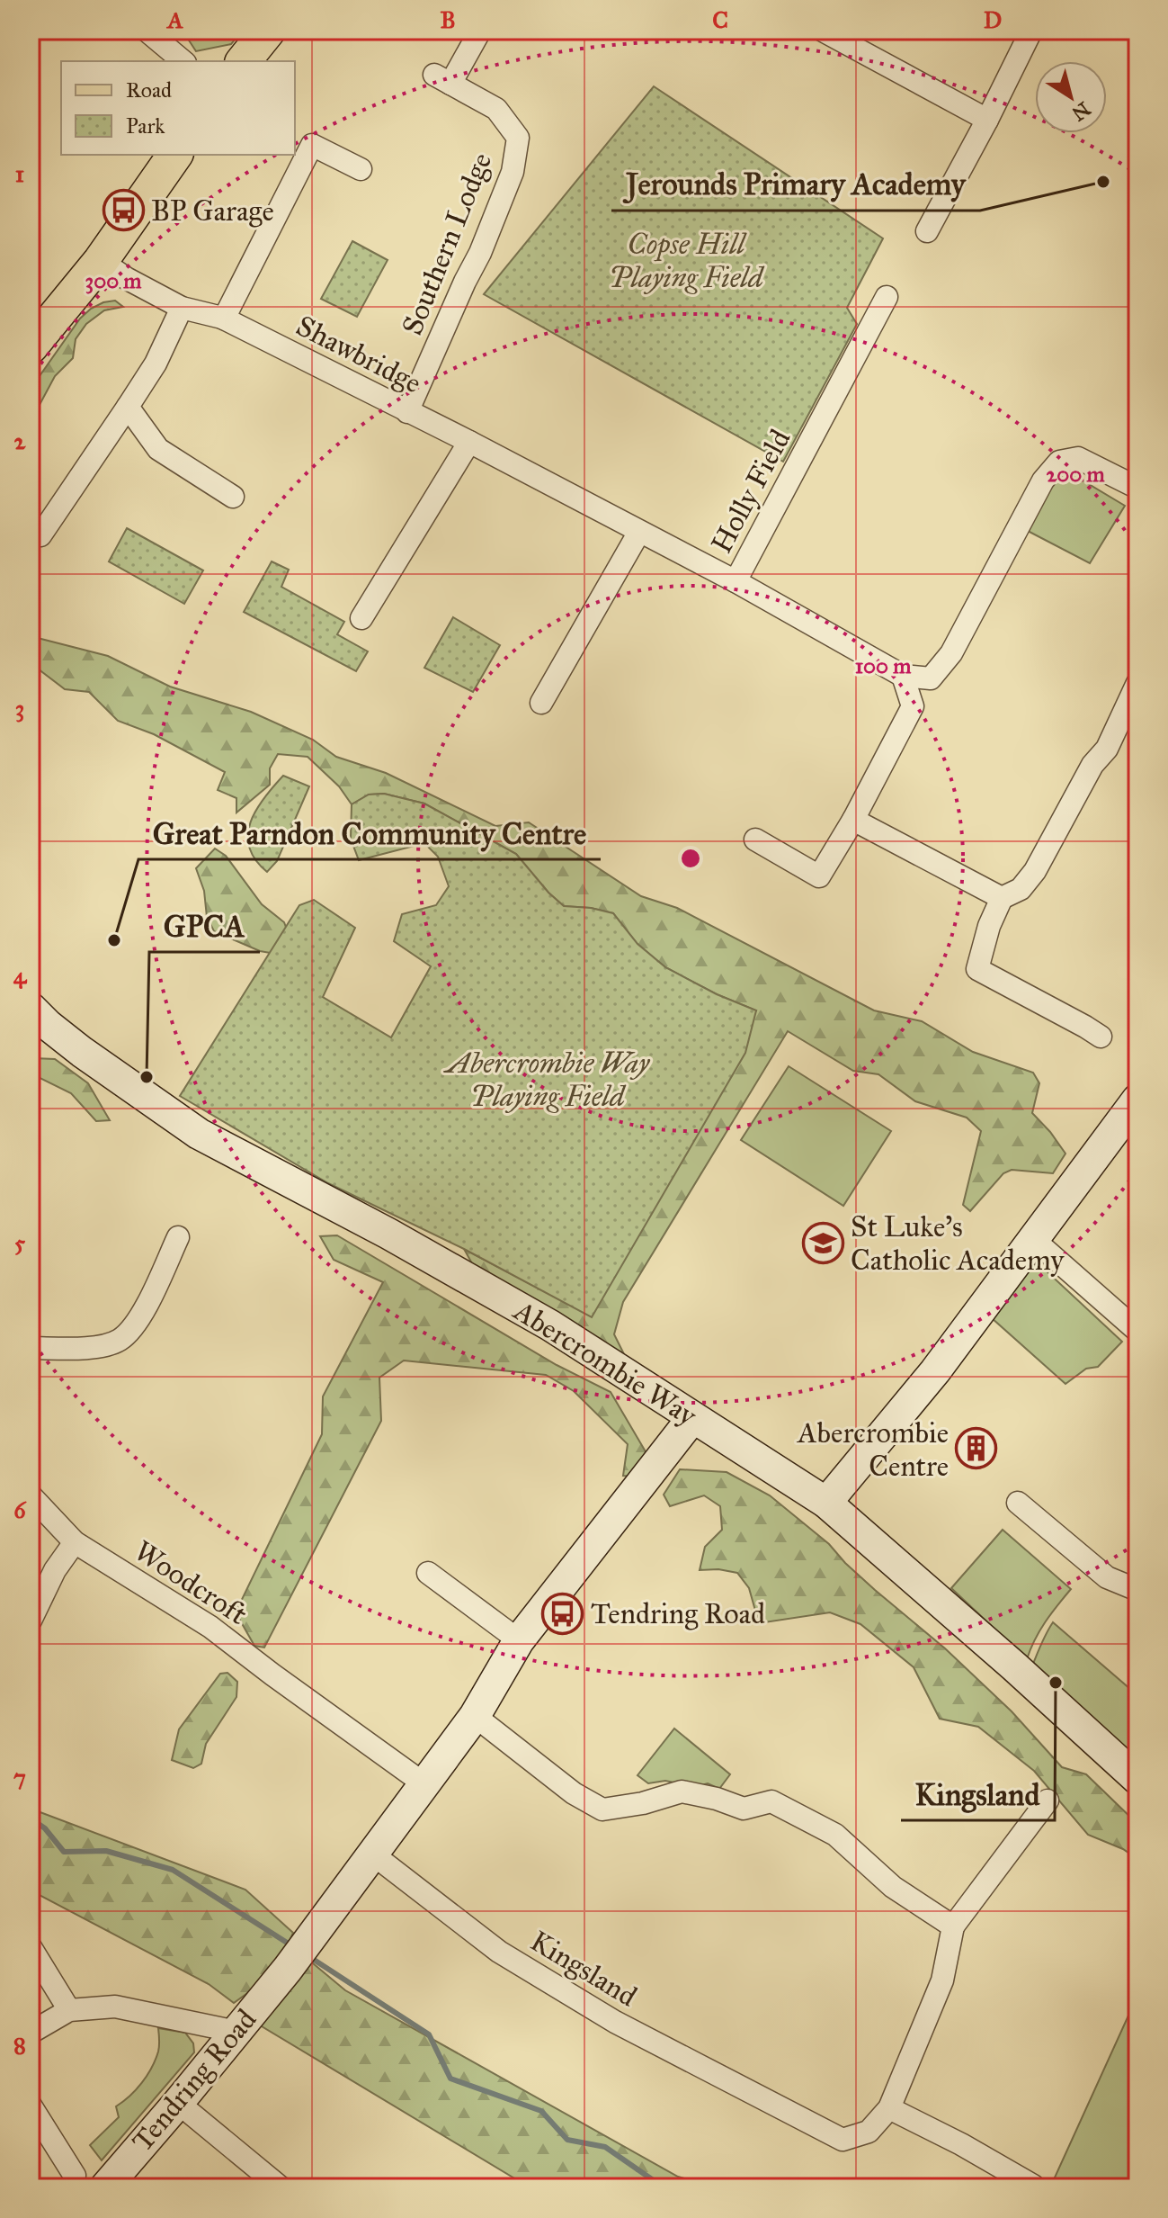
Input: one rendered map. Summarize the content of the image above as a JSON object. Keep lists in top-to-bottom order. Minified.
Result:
{"streets":{"street":["Southern Lodge","Shawbridge","Holly Field","Abercrombie Way","Woodcroft","Kingsland","Tendring Road"]},"crossings":[["Southern Lodge","Shawbridge"],["Shawbridge","Holly Field"],["Abercrombie Way","Tendring Road"],["Woodcroft","Tendring Road"],["Kingsland","Tendring Road"]],"parks":["Copse Hill Playing Field","Abercrombie Way Playing Field"],"places":{"other":["Jerounds Primary Academy","Great Parndon Community Centre","GPCA","Kingsland"],"bus stop":["BP Garage","Tendring Road"],"school or university":["St Luke's Catholic Academy"],"building":["Abercrombie Centre"]},"legend":["Road","Park"],"north":"bottom right","grid":{"columns":["A","B","C","D"],"rows":["1","2","3","4","5","6","7","8"]},"rings":["300 m","200 m","100 m"]}
